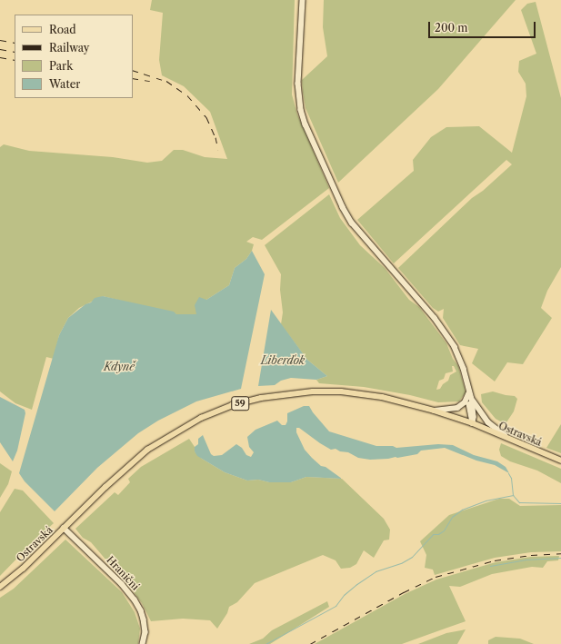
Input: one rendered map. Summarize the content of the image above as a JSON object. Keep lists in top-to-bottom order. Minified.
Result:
{"streets":{"main road":["59","Ostravská"],"street":["Hraniční"]},"crossings":[["59","Ostravská"],["59","Hraniční"],["Ostravská","Hraniční"]],"water":["Liberďok","Kdyně"],"legend":["Road","Railway","Park","Water"],"scale_bar":"200 m"}
